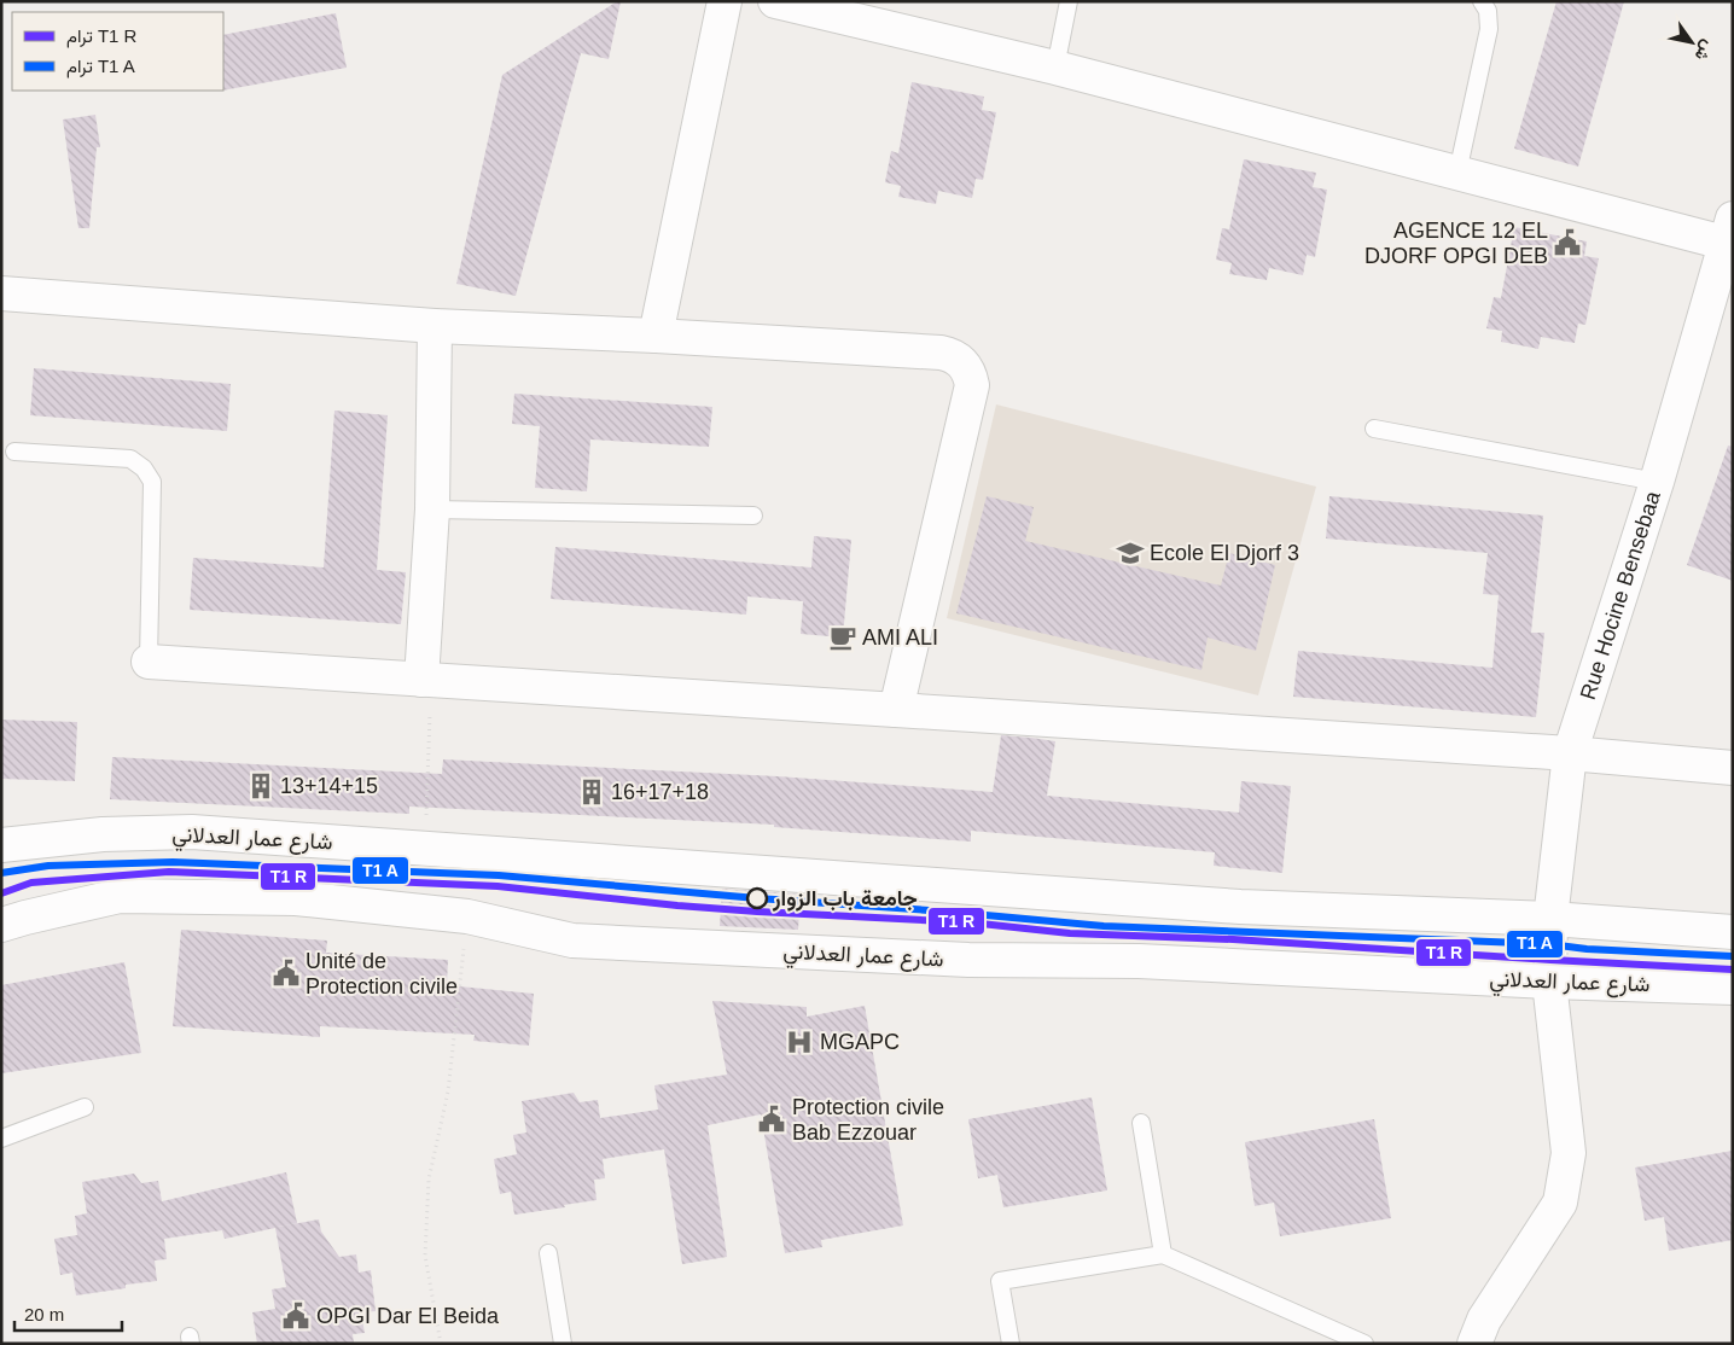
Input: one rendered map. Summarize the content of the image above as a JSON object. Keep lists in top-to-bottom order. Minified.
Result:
{"streets":{"street":["Rue Hocine Bensebaa","شارع عمار العدلاني"]},"crossings":[["Rue Hocine Bensebaa","شارع عمار العدلاني"]],"places":{"public building":["AGENCE 12 EL DJORF OPGI DEB","Unité de Protection civile","Protection civile Bab Ezzouar","OPGI Dar El Beida"],"school or university":["Ecole El Djorf 3"],"cafe":["AMI ALI"],"building":["13+14+15","16+17+18"],"other":["جامعة باب الزوار"],"hospital":["MGAPC"]},"legend":["ترام T1 R","ترام T1 A"],"scale_bar":"20 m","north":"bottom right"}
